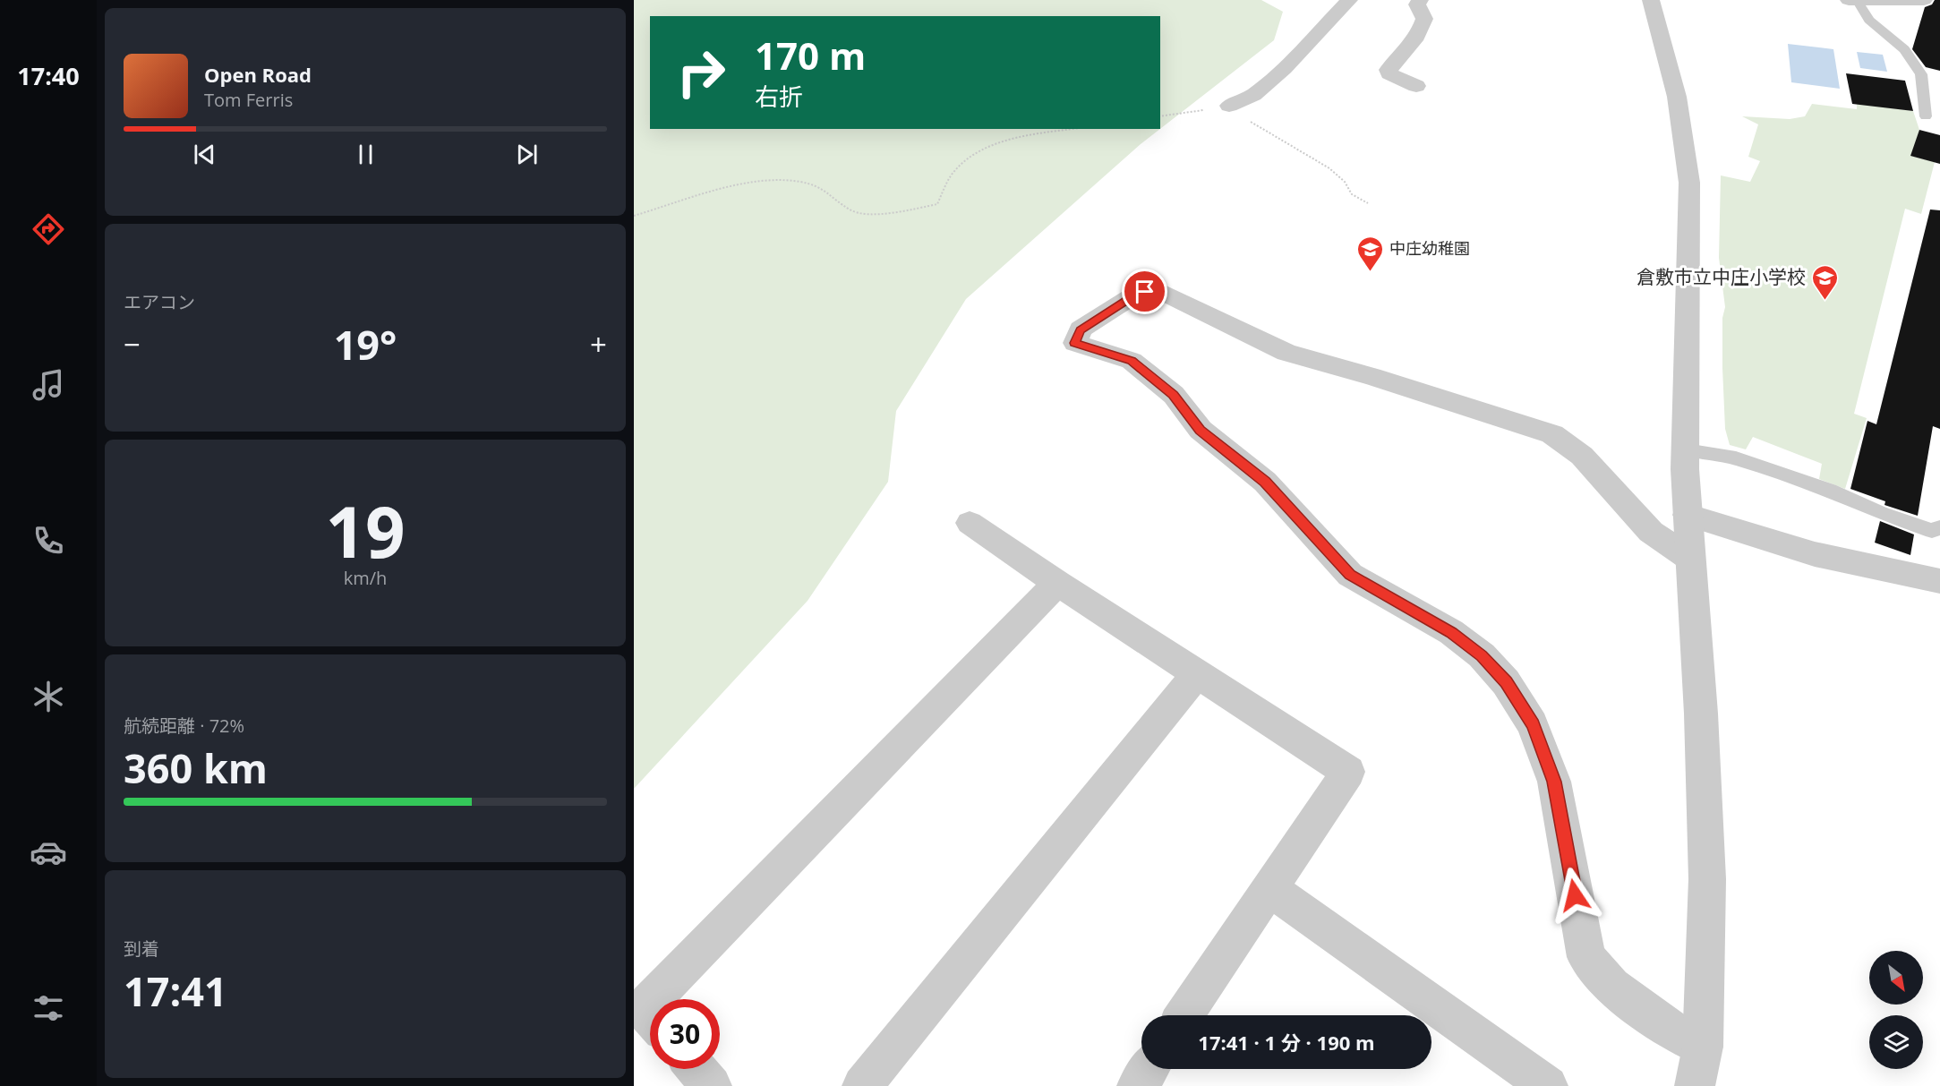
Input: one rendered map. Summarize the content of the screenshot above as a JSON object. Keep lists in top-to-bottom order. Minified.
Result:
{"places":{"school or university":["中庄幼稚園","倉敷市立中庄小学校"]},"north":"bottom right","page":{"tabs":"17:40","turn":["170 m","右折"],"song":["Open Road","Tom Ferris"],"tile":["エアコン",["19","km/h"],["航続距離 · 72%","360 km"],["到着","17:41"]],"heat":["−","19°","+"],"limit":"30","trip":"17:41 · 1 分 · 190 m"}}
